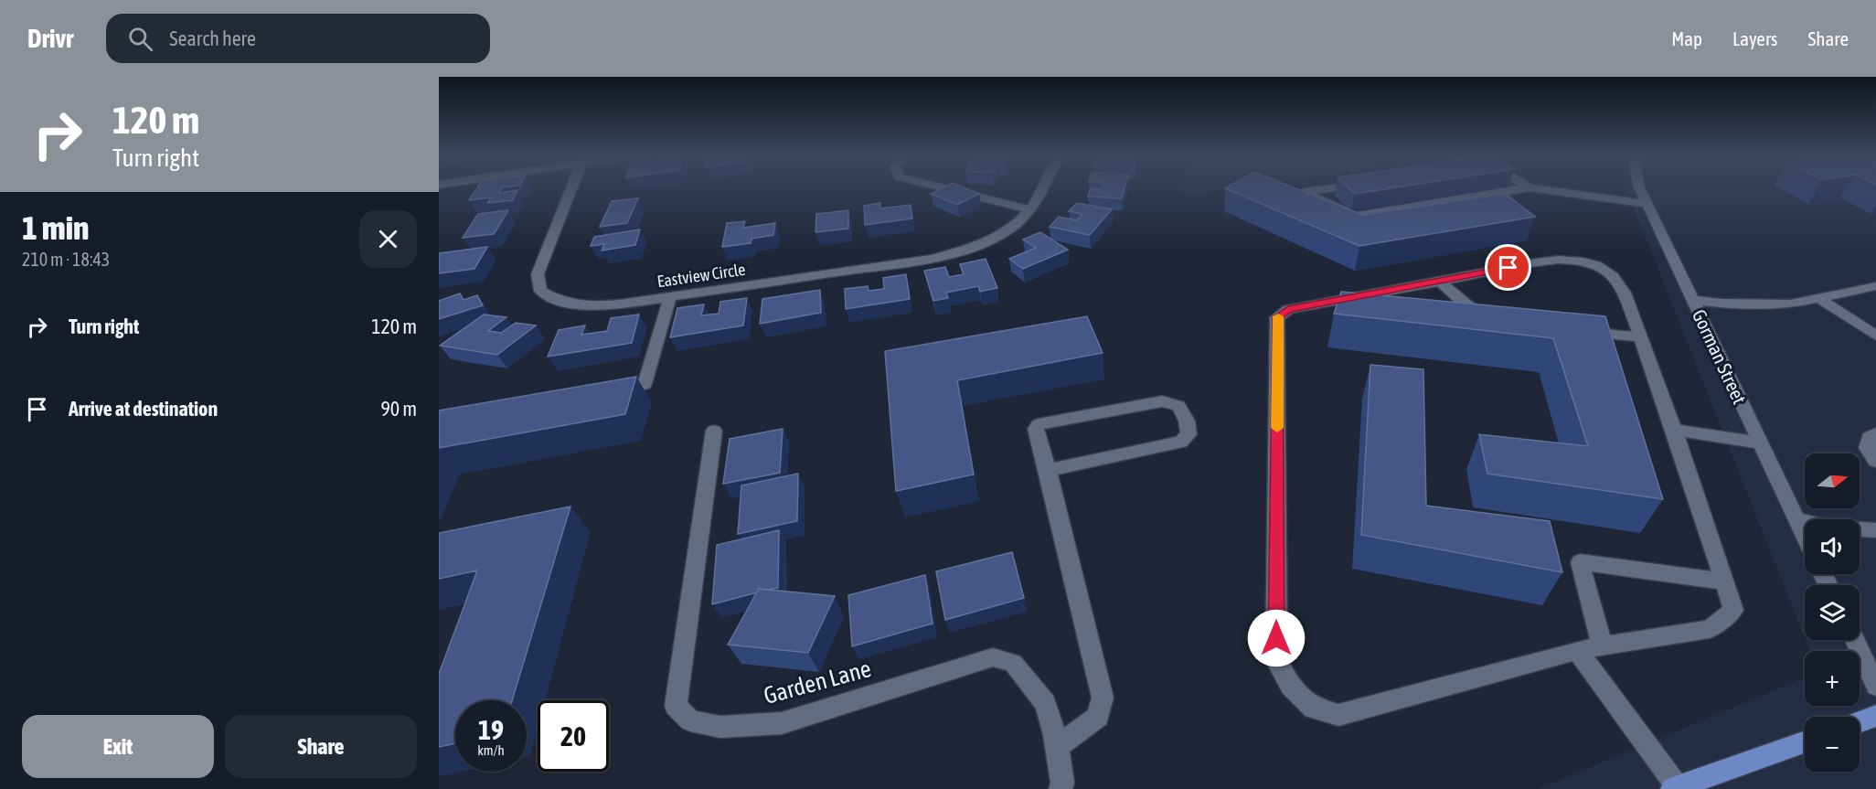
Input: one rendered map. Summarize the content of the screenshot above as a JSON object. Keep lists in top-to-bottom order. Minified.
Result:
{"streets":{"street":["Eastview Circle","Gorman Street","Garden Lane"]},"north":"right","page":{"header":"Drivr","search":"Search here","nav":["Map","Layers","Share"],"turn":["120 m","Turn right"],"heading":["1 min","210 m · 18:43"],"list":[{"name":"Turn right","value":"120 m"},{"name":"Arrive at destination","value":"90 m"}],"map_buttons":["+","−"],"speed":"19 km/h","limit":"20","buttons":["Exit","Share"]}}
